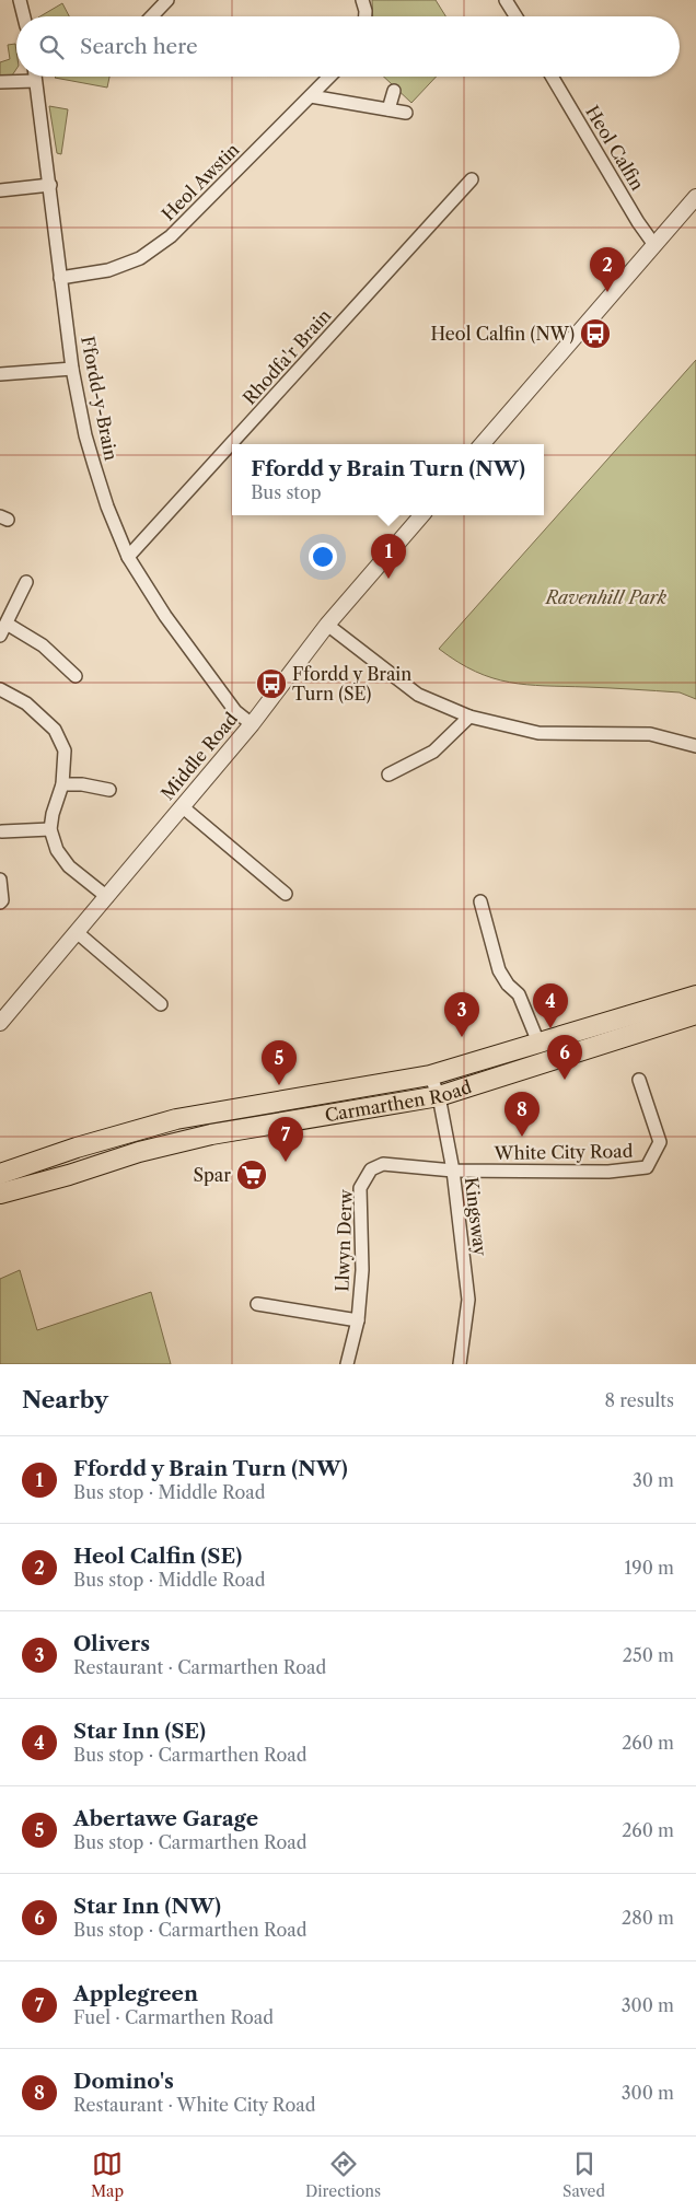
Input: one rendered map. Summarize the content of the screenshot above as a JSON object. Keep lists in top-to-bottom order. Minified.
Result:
{"streets":{"main road":["Carmarthen Road"],"street":["Heol Calfin","Heol Awstin","Rhodfa'r Brain","Ffordd-y-Brain","Middle Road","White City Road","Kingsway","Llwyn Derw"]},"crossings":[["Heol Awstin","Ffordd-y-Brain"],["Rhodfa'r Brain","Ffordd-y-Brain"],["Ffordd-y-Brain","Middle Road"],["Carmarthen Road","Kingsway"],["White City Road","Kingsway"],["White City Road","Llwyn Derw"],["Kingsway","Llwyn Derw"]],"parks":["Ravenhill Park"],"places":{"bus stop":["Heol Calfin (NW)","Ffordd y Brain Turn (SE)"],"supermarket":["Spar"]},"page":{"search":"Search here","pins":["2","1","4","3","6","5","8","7"],"popup":["Ffordd y Brain Turn (NW)","Bus stop"],"heading":["Nearby","8 results"],"list":[{"mark":"1","name":"Ffordd y Brain Turn (NW)","note":"Bus stop · Middle Road","value":"30 m"},{"mark":"2","name":"Heol Calfin (SE)","note":"Bus stop · Middle Road","value":"190 m"},{"mark":"3","name":"Olivers","note":"Restaurant · Carmarthen Road","value":"250 m"},{"mark":"4","name":"Star Inn (SE)","note":"Bus stop · Carmarthen Road","value":"260 m"},{"mark":"5","name":"Abertawe Garage","note":"Bus stop · Carmarthen Road","value":"260 m"},{"mark":"6","name":"Star Inn (NW)","note":"Bus stop · Carmarthen Road","value":"280 m"},{"mark":"7","name":"Applegreen","note":"Fuel · Carmarthen Road","value":"300 m"},{"mark":"8","name":"Domino's","note":"Restaurant · White City Road","value":"300 m"}],"nav":["Map","Directions","Saved"]}}
